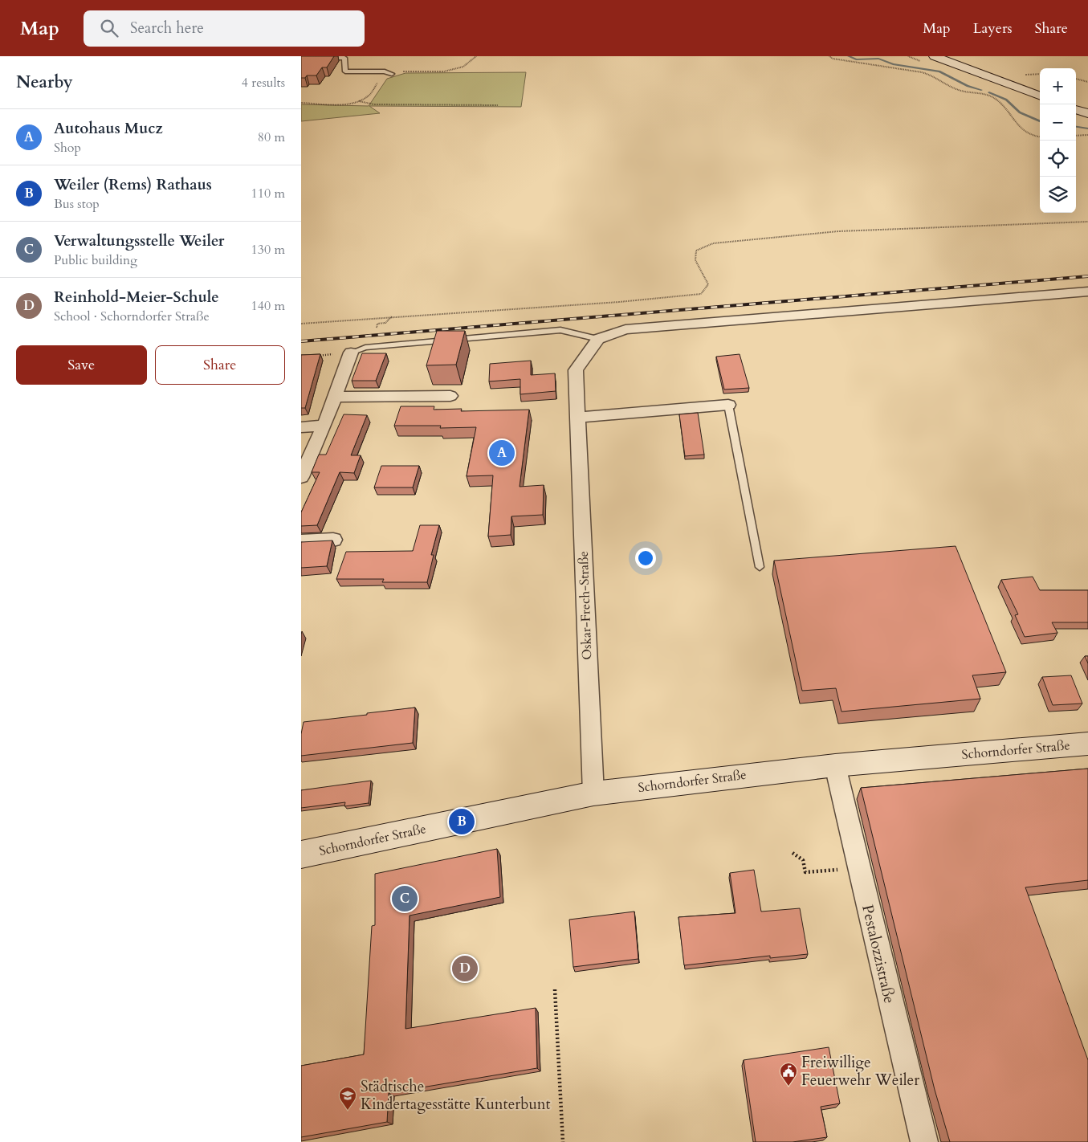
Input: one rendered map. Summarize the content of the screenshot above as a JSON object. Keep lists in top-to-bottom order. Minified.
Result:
{"streets":{"street":["Oskar-Frech-Straße","Schorndorfer Straße","Pestalozzistraße"]},"crossings":[["Oskar-Frech-Straße","Schorndorfer Straße"],["Schorndorfer Straße","Pestalozzistraße"]],"places":{"public building":["Freiwillige Feuerwehr Weiler"],"school or university":["Städtische Kindertagesstätte Kunterbunt"]},"page":{"header":"Map","search":"Search here","nav":["Map","Layers","Share"],"heading":["Nearby","4 results"],"map_buttons":["+","−"],"list":[{"mark":"A","name":"Autohaus Mucz","note":"Shop","value":"80 m"},{"mark":"B","name":"Weiler (Rems) Rathaus","note":"Bus stop","value":"110 m"},{"mark":"C","name":"Verwaltungsstelle Weiler","note":"Public building","value":"130 m"},{"mark":"D","name":"Reinhold-Meier-Schule","note":"School · Schorndorfer Straße","value":"140 m"}],"buttons":["Save","Share"],"pins":["A","B","C","D"]}}
